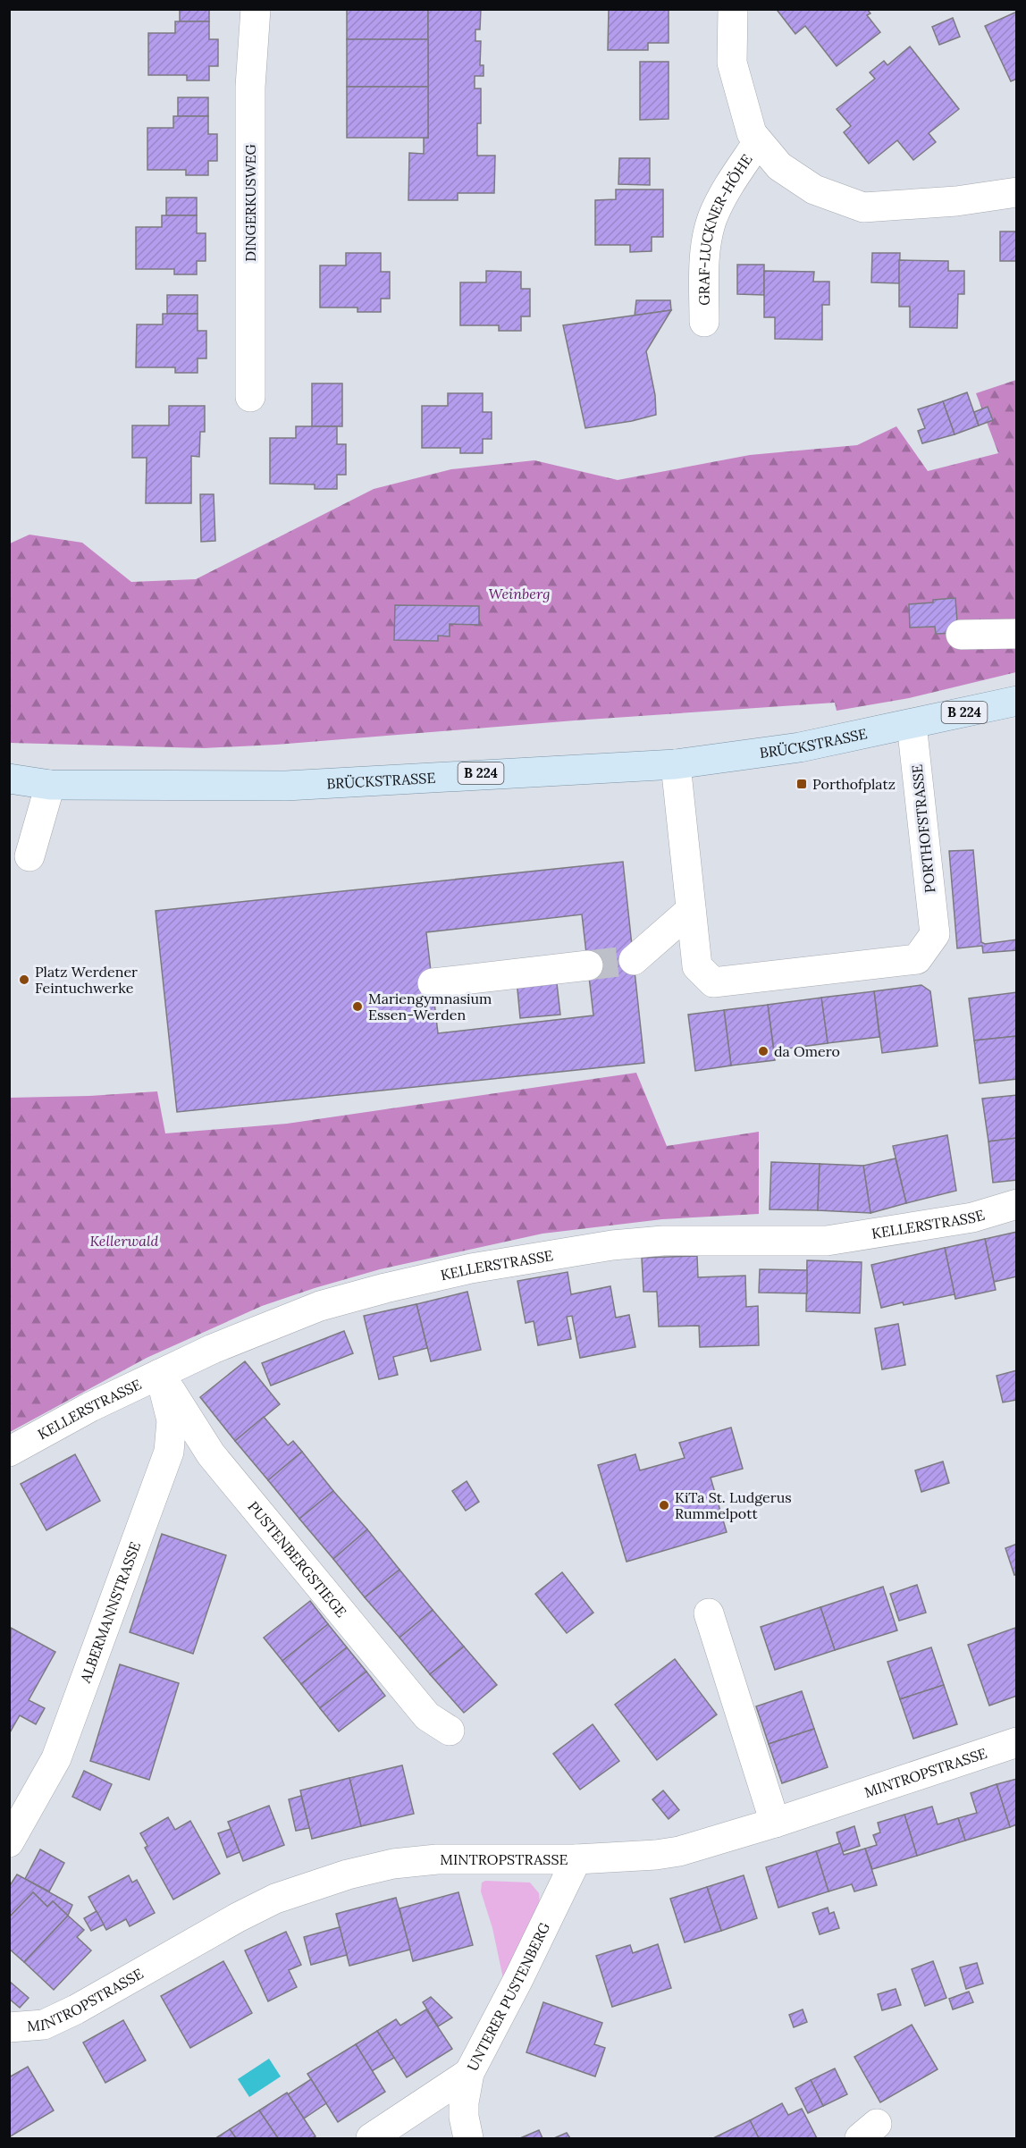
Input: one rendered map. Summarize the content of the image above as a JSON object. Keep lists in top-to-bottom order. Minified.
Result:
{"streets":{"main road":["B 224","BRÜCKSTRASSE"],"street":["DINGERKUSWEG","GRAF-LUCKNER-HÖHE","PORTHOFSTRASSE","KELLERSTRASSE","PUSTENBERGSTIEGE","ALBERMANNSTRASSE","MINTROPSTRASSE","UNTERER PUSTENBERG"]},"crossings":[["B 224","BRÜCKSTRASSE"],["B 224","PORTHOFSTRASSE"],["BRÜCKSTRASSE","PORTHOFSTRASSE"],["KELLERSTRASSE","PUSTENBERGSTIEGE"],["KELLERSTRASSE","ALBERMANNSTRASSE"],["PUSTENBERGSTIEGE","ALBERMANNSTRASSE"],["MINTROPSTRASSE","UNTERER PUSTENBERG"]],"parks":["Weinberg","Kellerwald"],"places":{"transit":["Porthofplatz"],"other":["Platz Werdener Feintuchwerke","Mariengymnasium Essen-Werden","da Omero","KiTa St. Ludgerus Rummelpott"]}}
